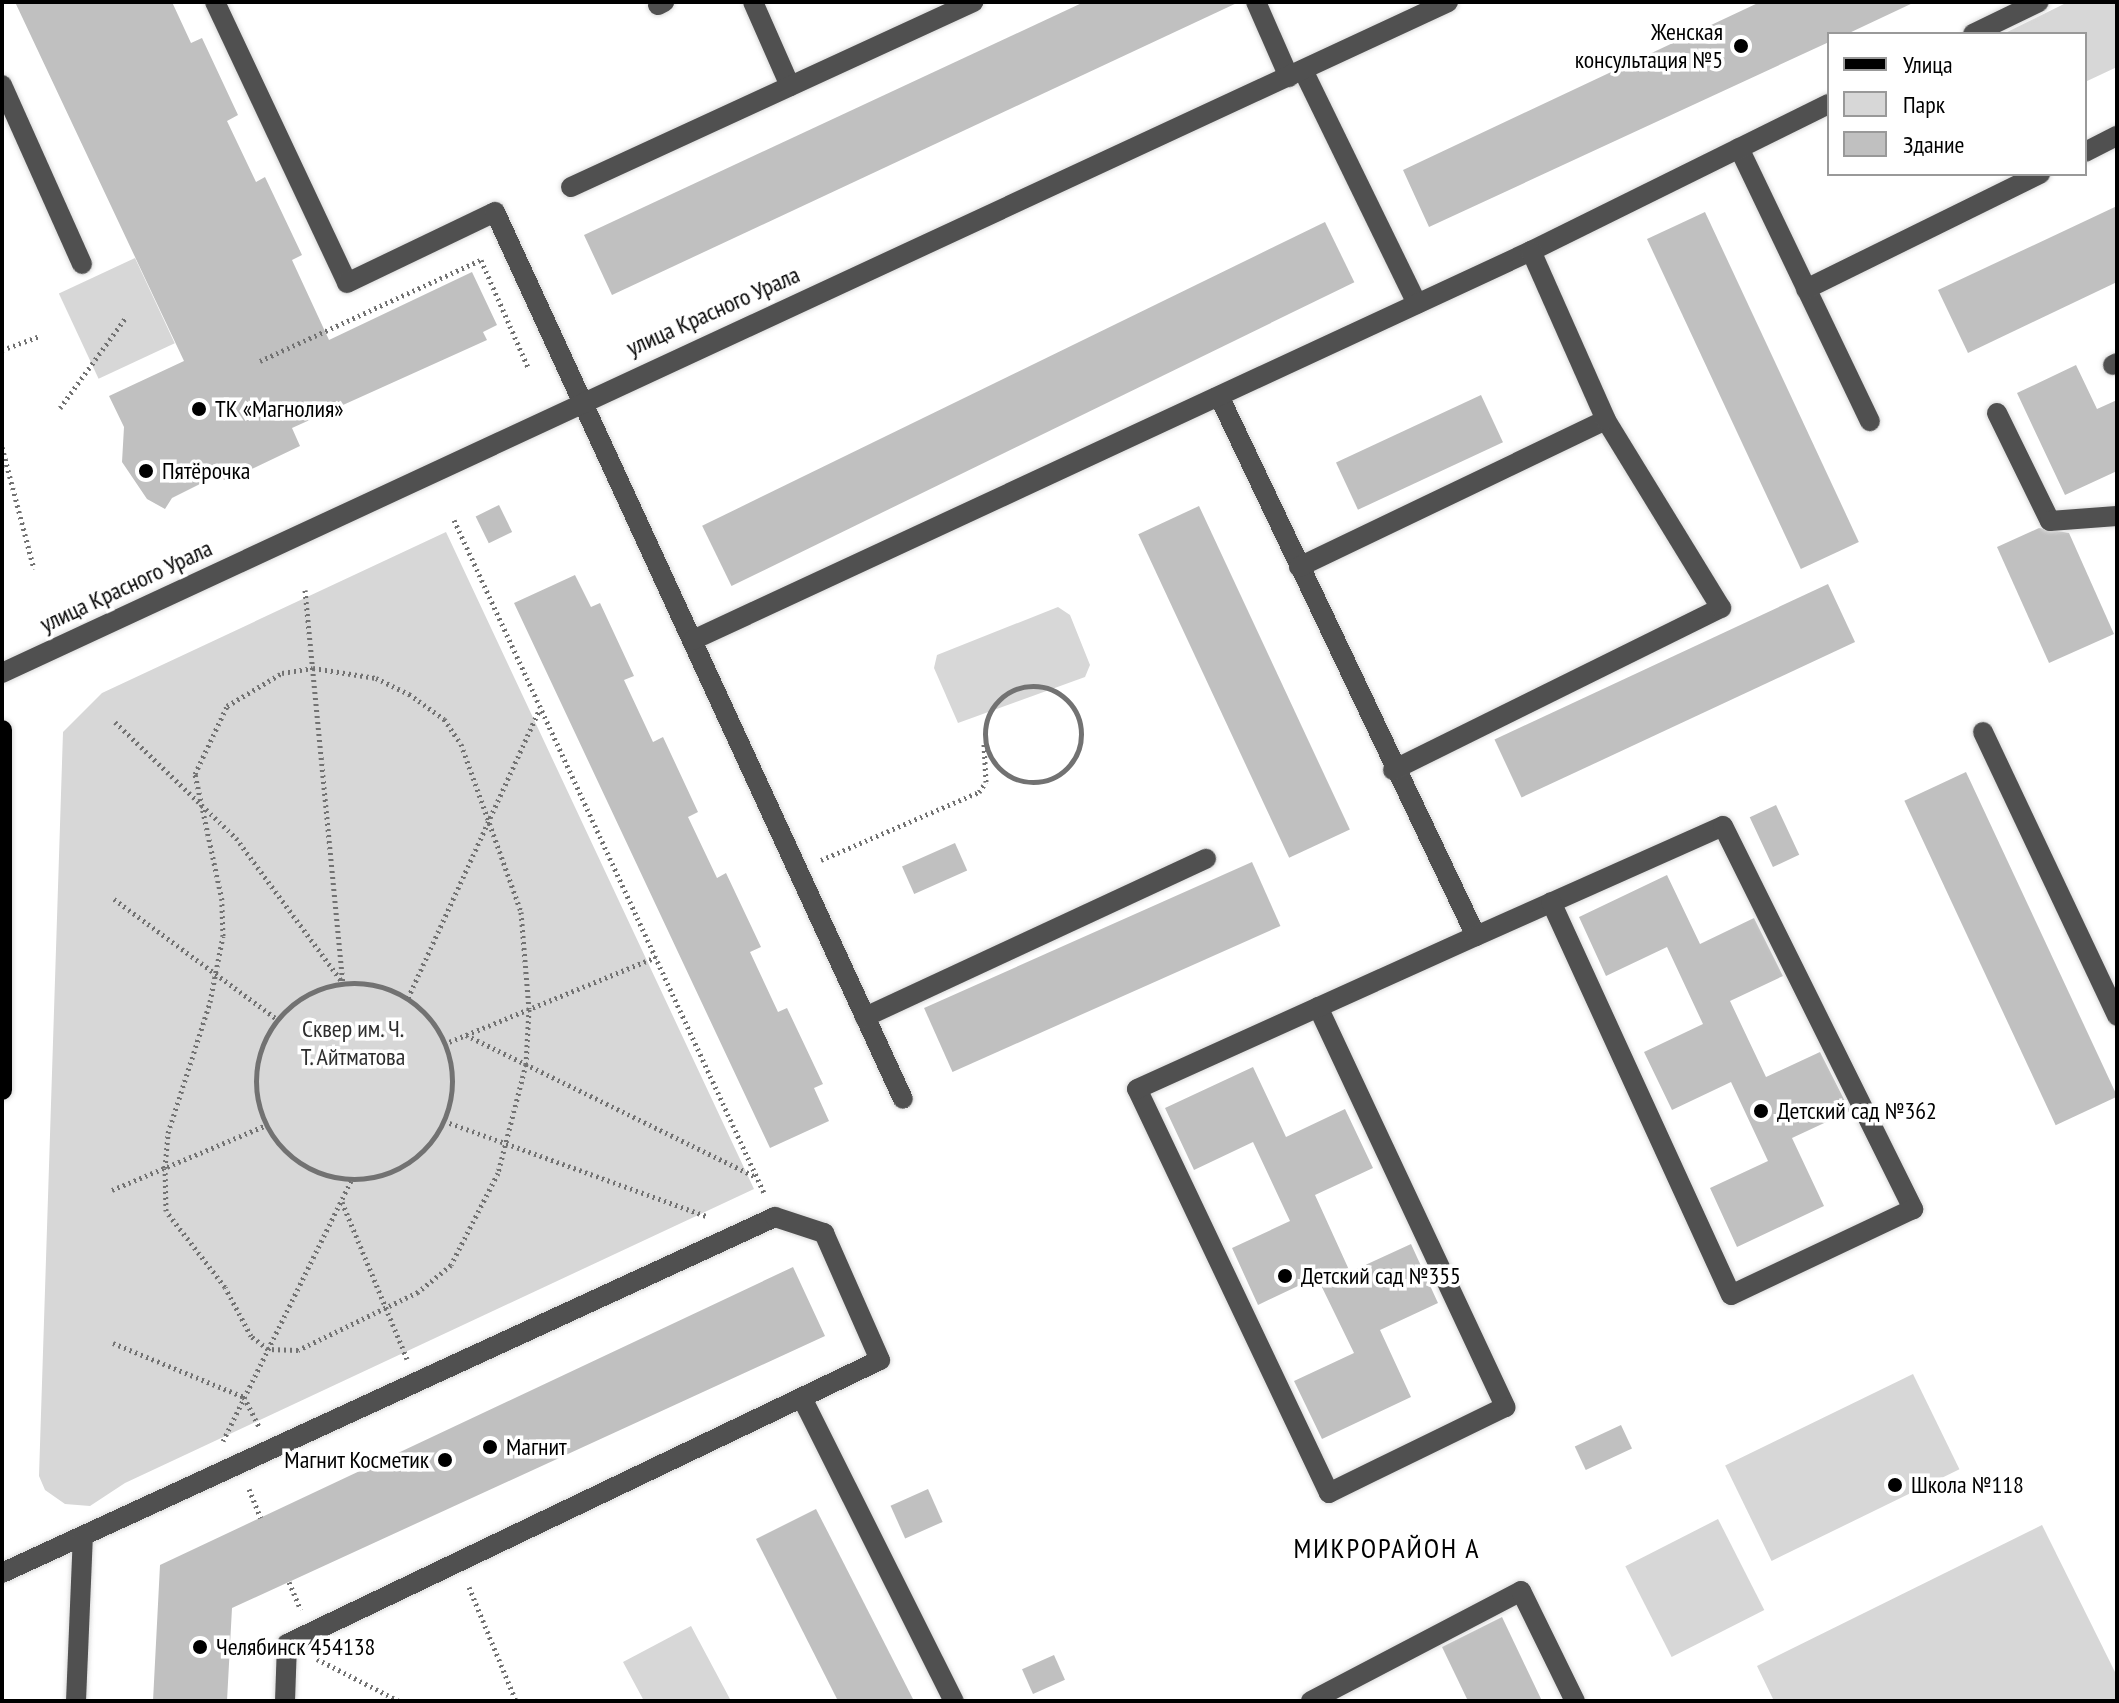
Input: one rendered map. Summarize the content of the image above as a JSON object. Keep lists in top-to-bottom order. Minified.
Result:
{"streets":{"street":["улица Красного Урала"]},"districts":["МИКРОРАЙОН А"],"parks":["Сквер им. Ч. Т. Айтматова"],"places":["Женская консультация №5","ТК «Магнолия»","Пятёрочка","Детский сад №362","Детский сад №355","Магнит","Магнит Косметик","Школа №118","Челябинск 454138"],"legend":["Улица","Парк","Здание"]}
